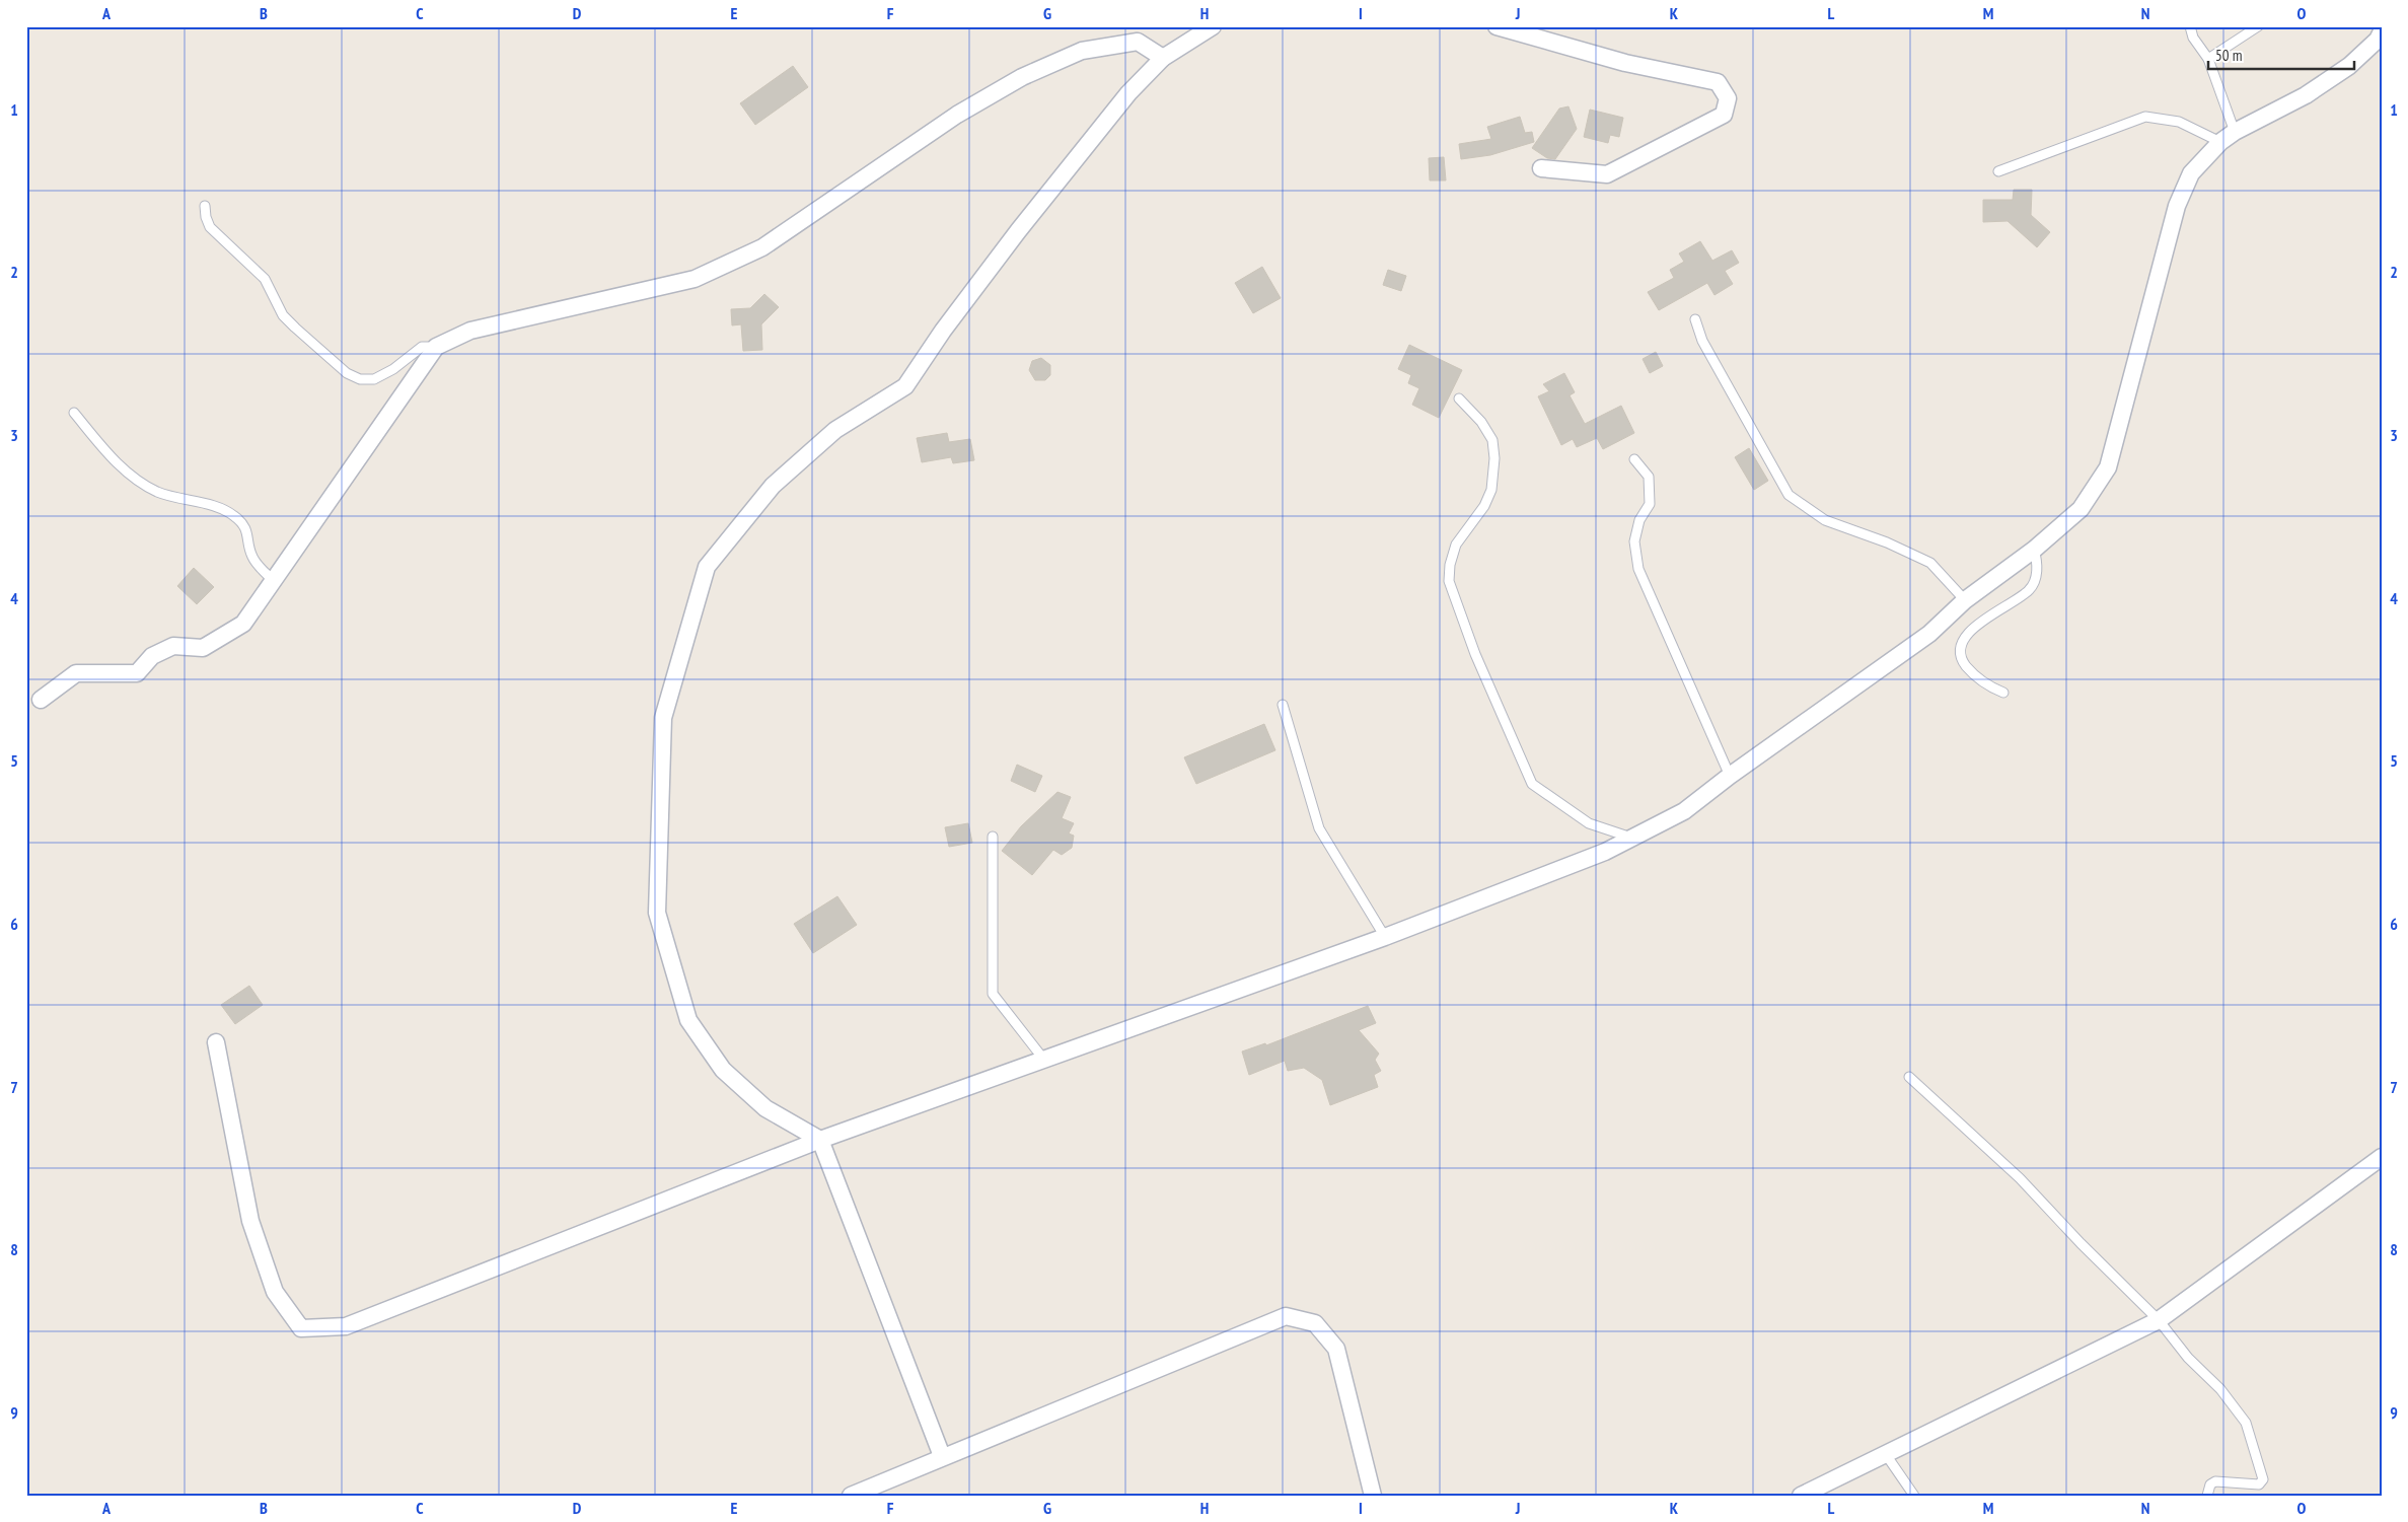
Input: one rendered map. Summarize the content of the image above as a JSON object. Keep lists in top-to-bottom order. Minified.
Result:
{"scale_bar":"50 m","grid":{"columns":["A","B","C","D","E","F","G","H","I","J","K","L","M","N","O"],"rows":["1","2","3","4","5","6","7","8","9"]}}
